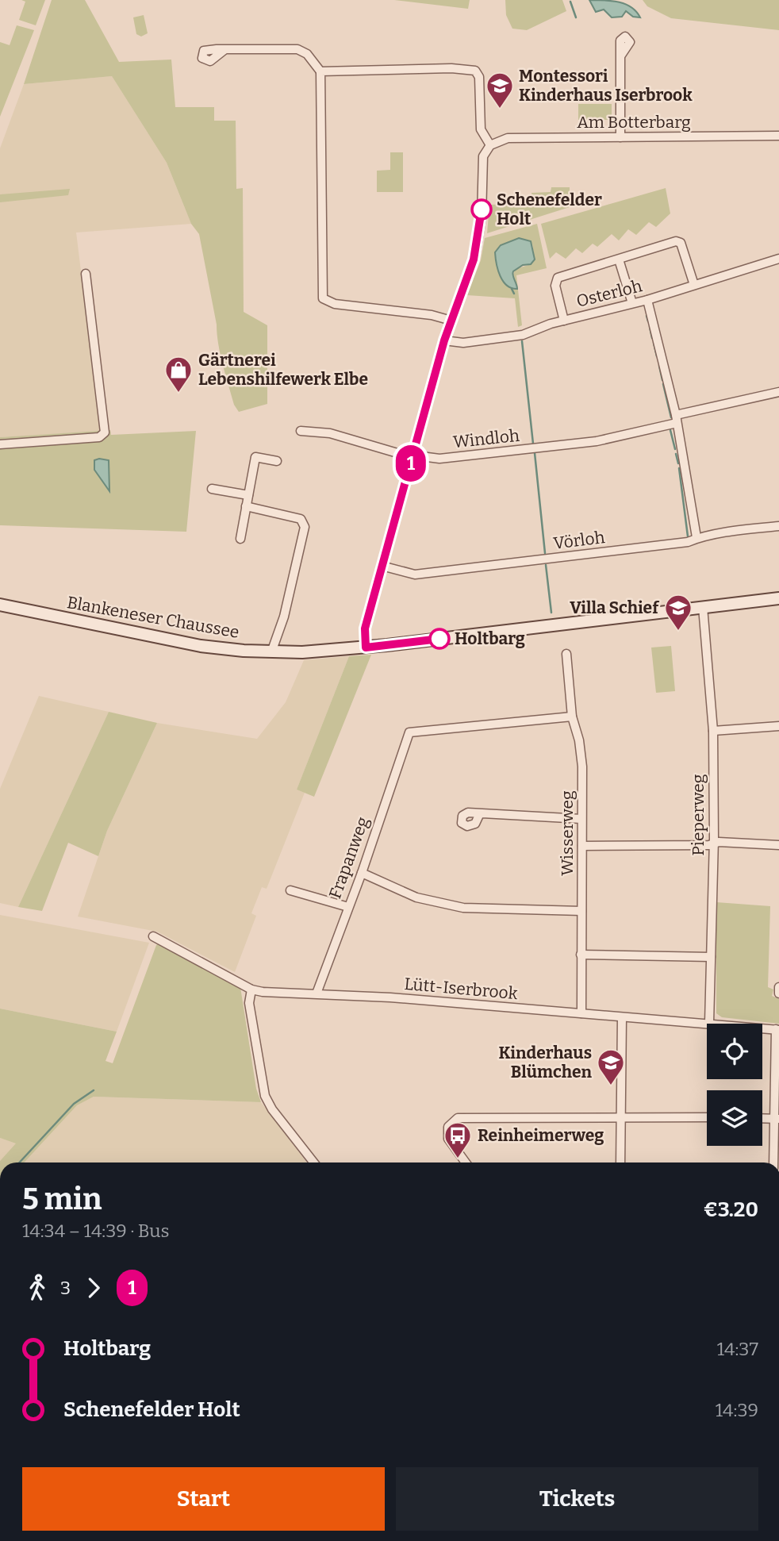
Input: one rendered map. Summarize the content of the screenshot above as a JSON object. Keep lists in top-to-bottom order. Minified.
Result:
{"streets":{"main road":["Blankeneser Chaussee"],"street":["Am Botterbarg","Osterloh","Windloh","Vörloh","Pieperweg","Wisserweg","Frapanweg","Lütt-Iserbrook"]},"crossings":[["Blankeneser Chaussee","Pieperweg"],["Pieperweg","Lütt-Iserbrook"],["Wisserweg","Frapanweg"],["Wisserweg","Lütt-Iserbrook"],["Frapanweg","Lütt-Iserbrook"]],"places":{"school or university":["Montessori Kinderhaus Iserbrook","Villa Schief","Kinderhaus Blümchen"],"other":["Schenefelder Holt","Holtbarg"],"shop":["Gärtnerei Lebenshilfewerk Elbe"],"bus stop":["Reinheimerweg"]},"lines":["bus line 1"],"page":{"on_map":"1","heading":["5 min","14:34 – 14:39 · Bus","€3.20"],"legs":["3","1"],"list":[{"name":"Holtbarg","value":"14:37"},{"name":"Schenefelder Holt","value":"14:39"}],"buttons":["Start","Tickets"]}}
